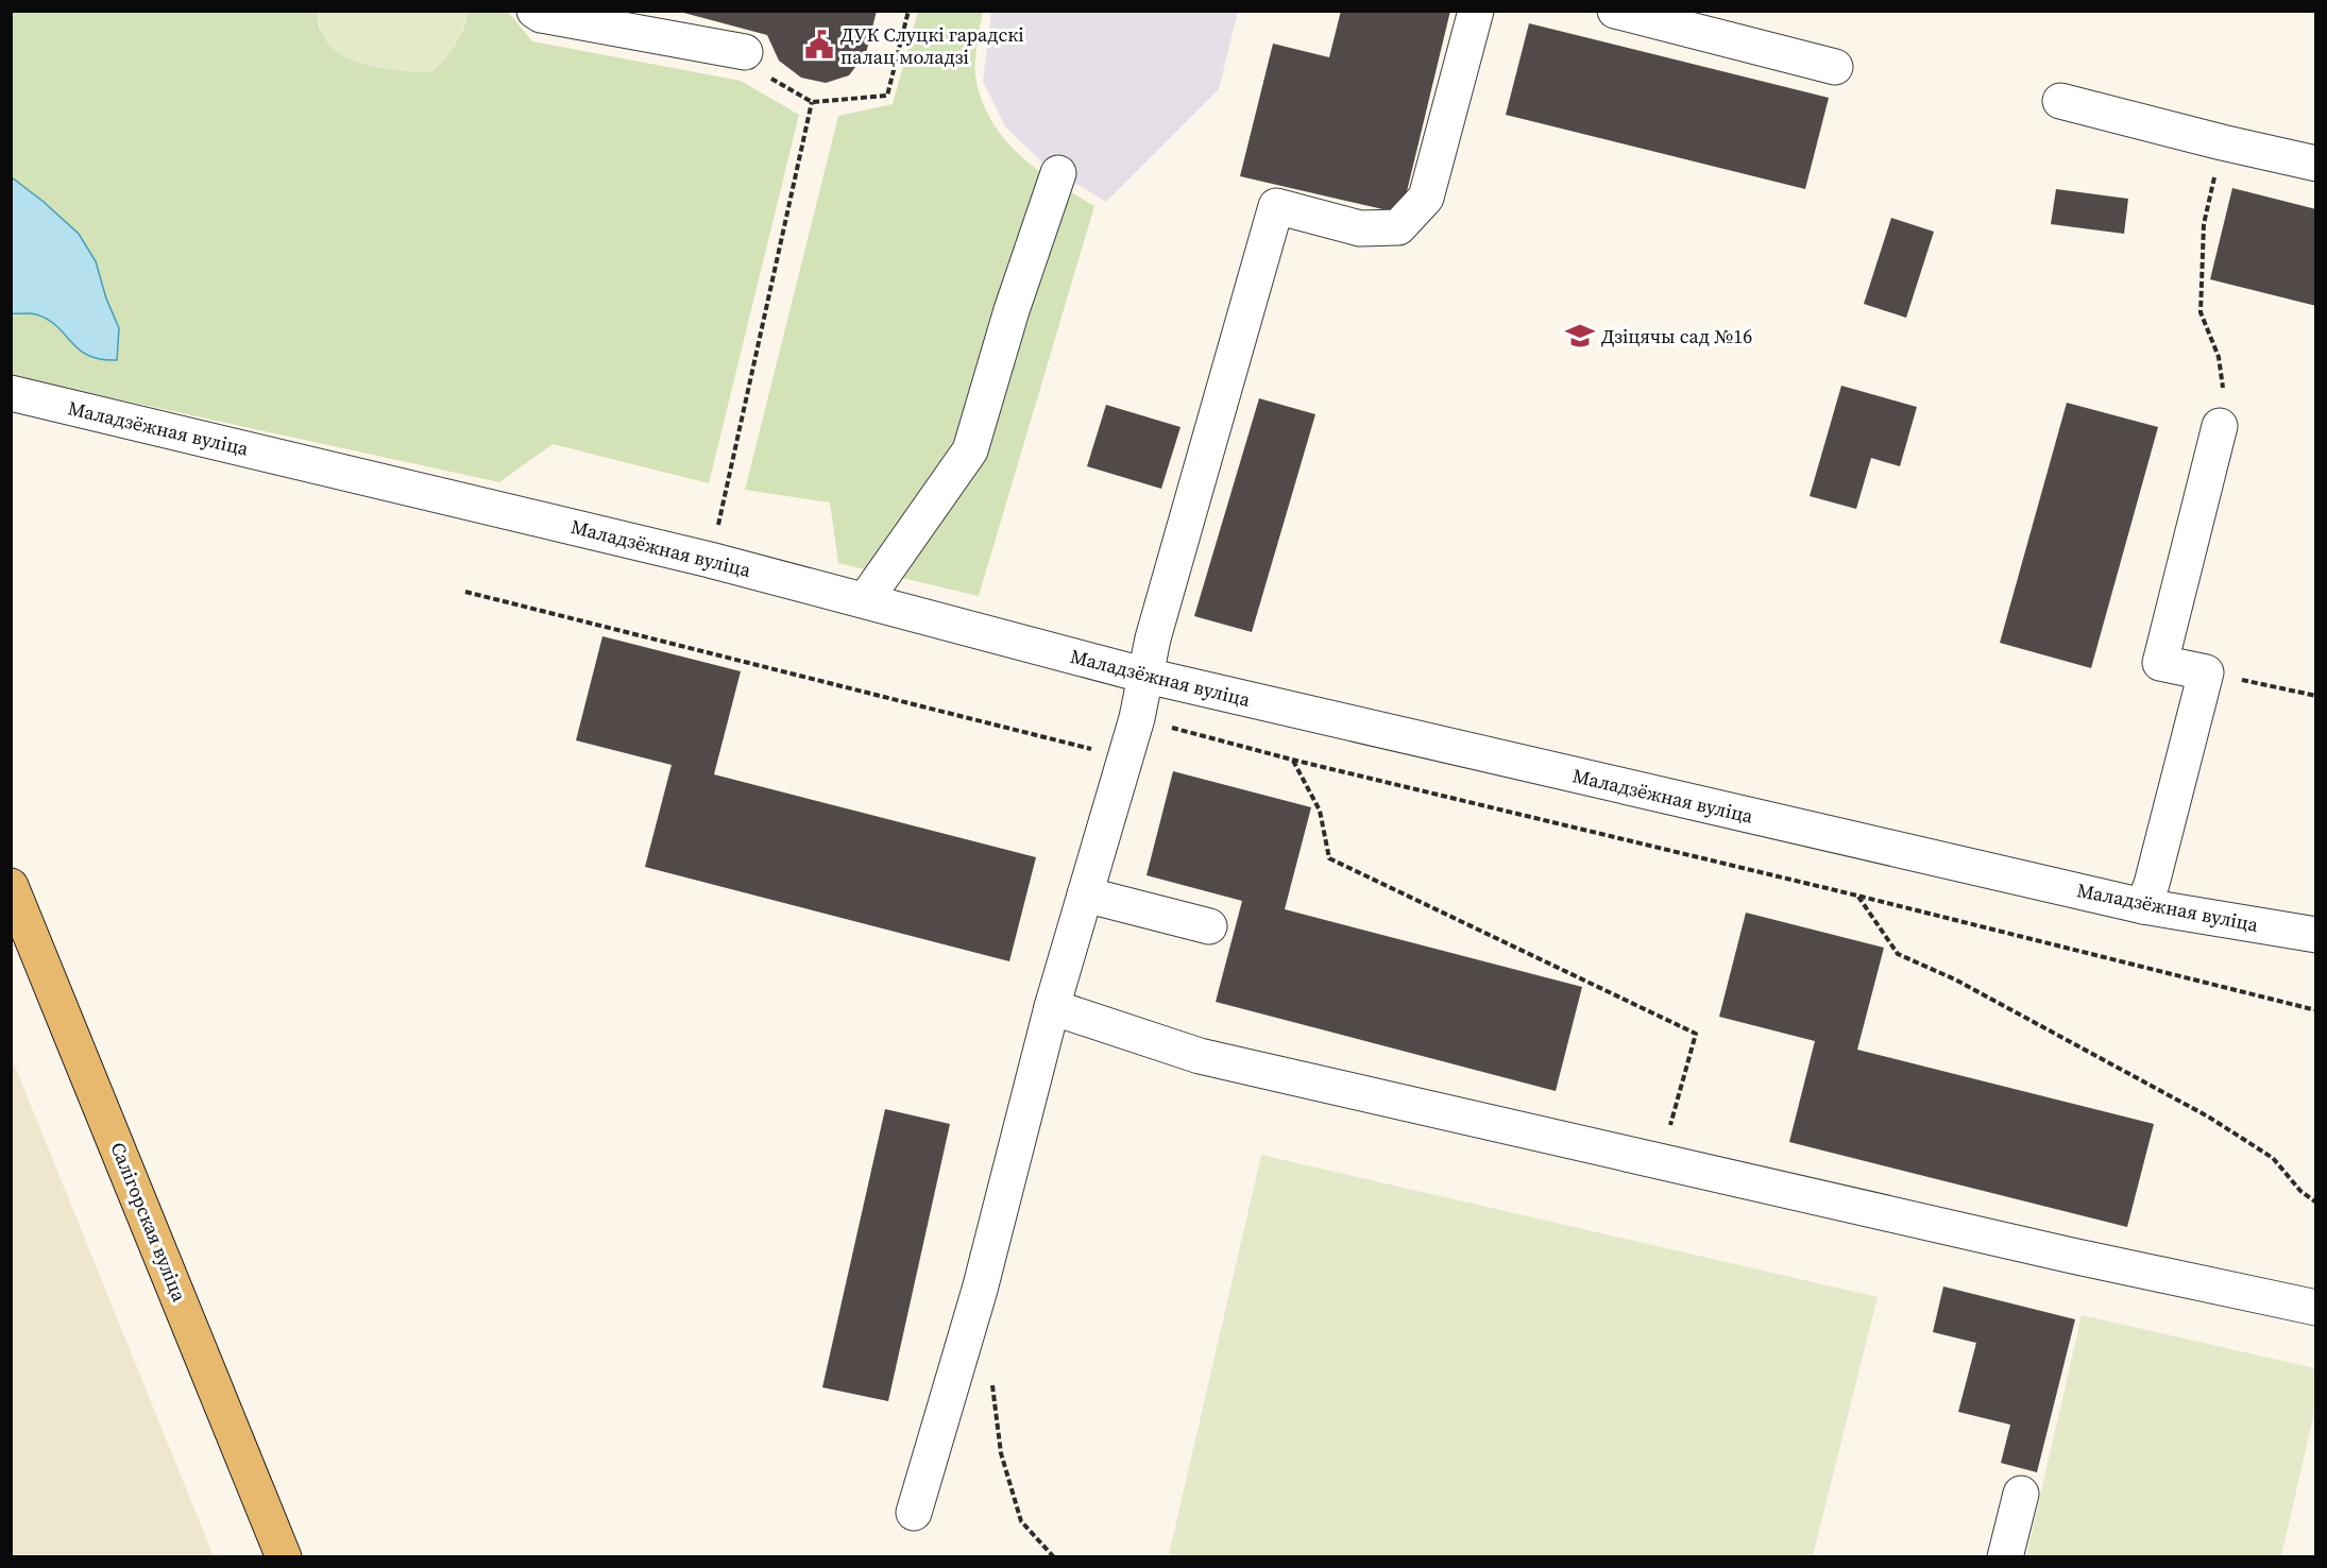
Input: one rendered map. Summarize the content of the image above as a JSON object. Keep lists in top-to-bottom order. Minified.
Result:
{"streets":{"main road":["Салігорская вуліца"],"street":["Маладзёжная вуліца"]},"places":{"public building":["ДУК Слуцкі гарадскі палац моладзі"],"school or university":["Дзіцячы сад №16"]}}
